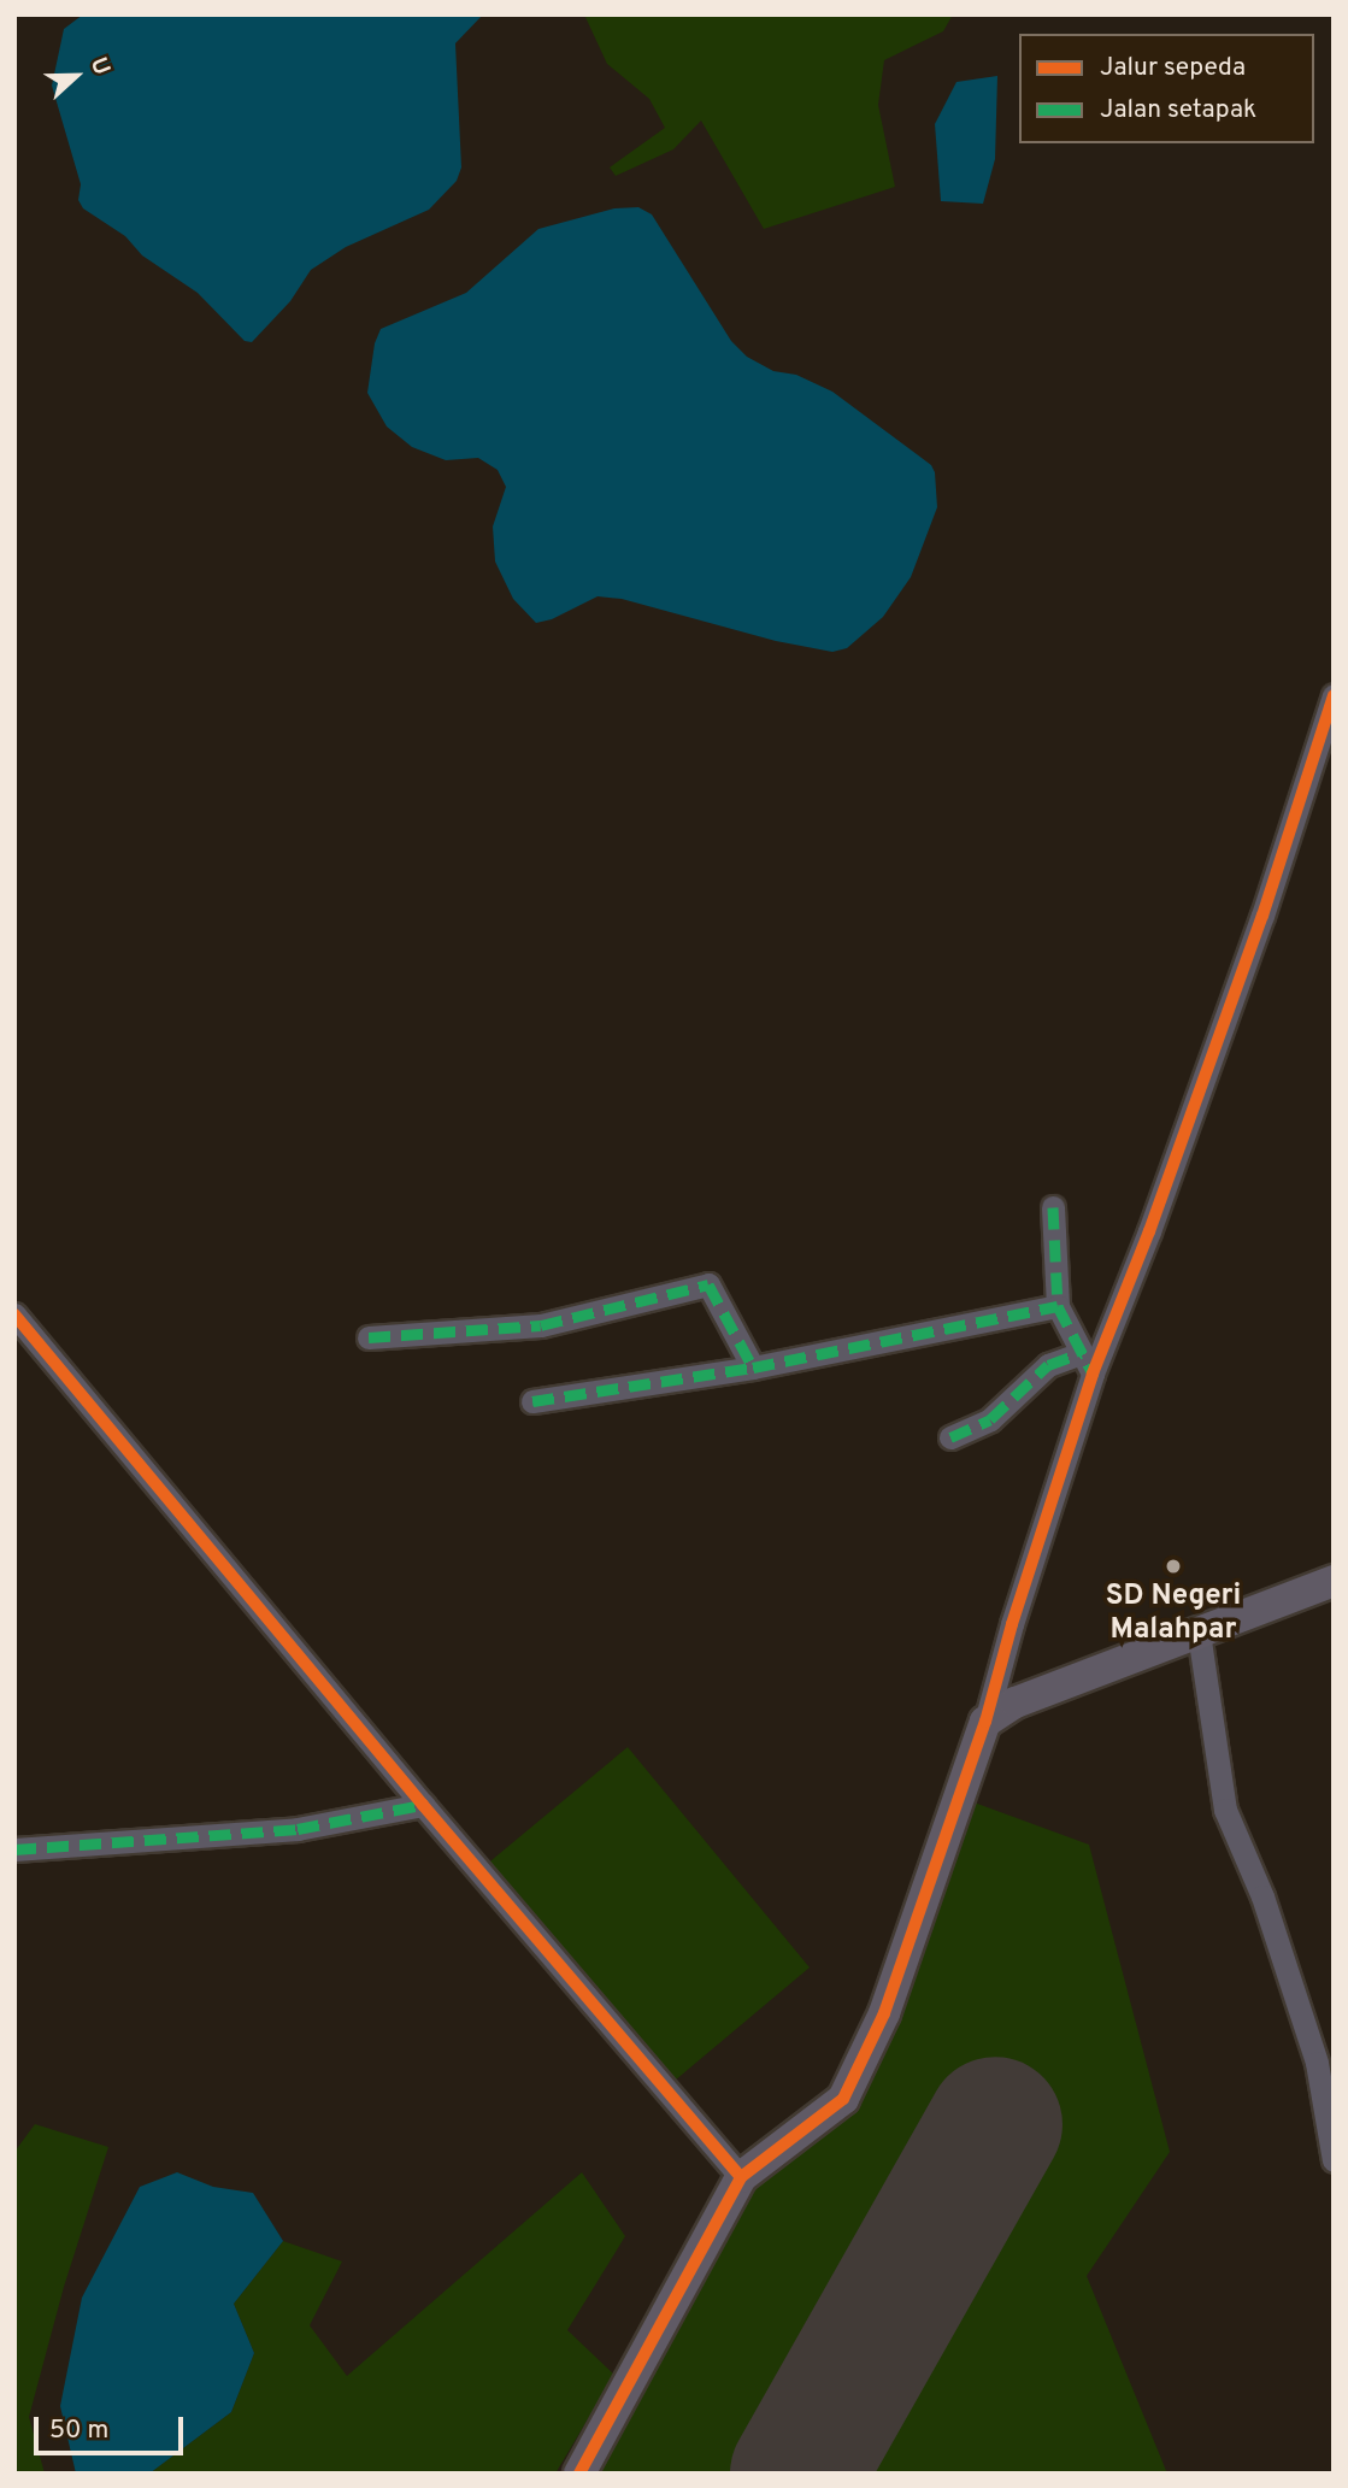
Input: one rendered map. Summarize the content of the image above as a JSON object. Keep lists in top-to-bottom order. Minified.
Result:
{"places":["SD Negeri Malahpar"],"legend":["Jalur sepeda","Jalan setapak"],"scale_bar":"50 m","north":"right"}
